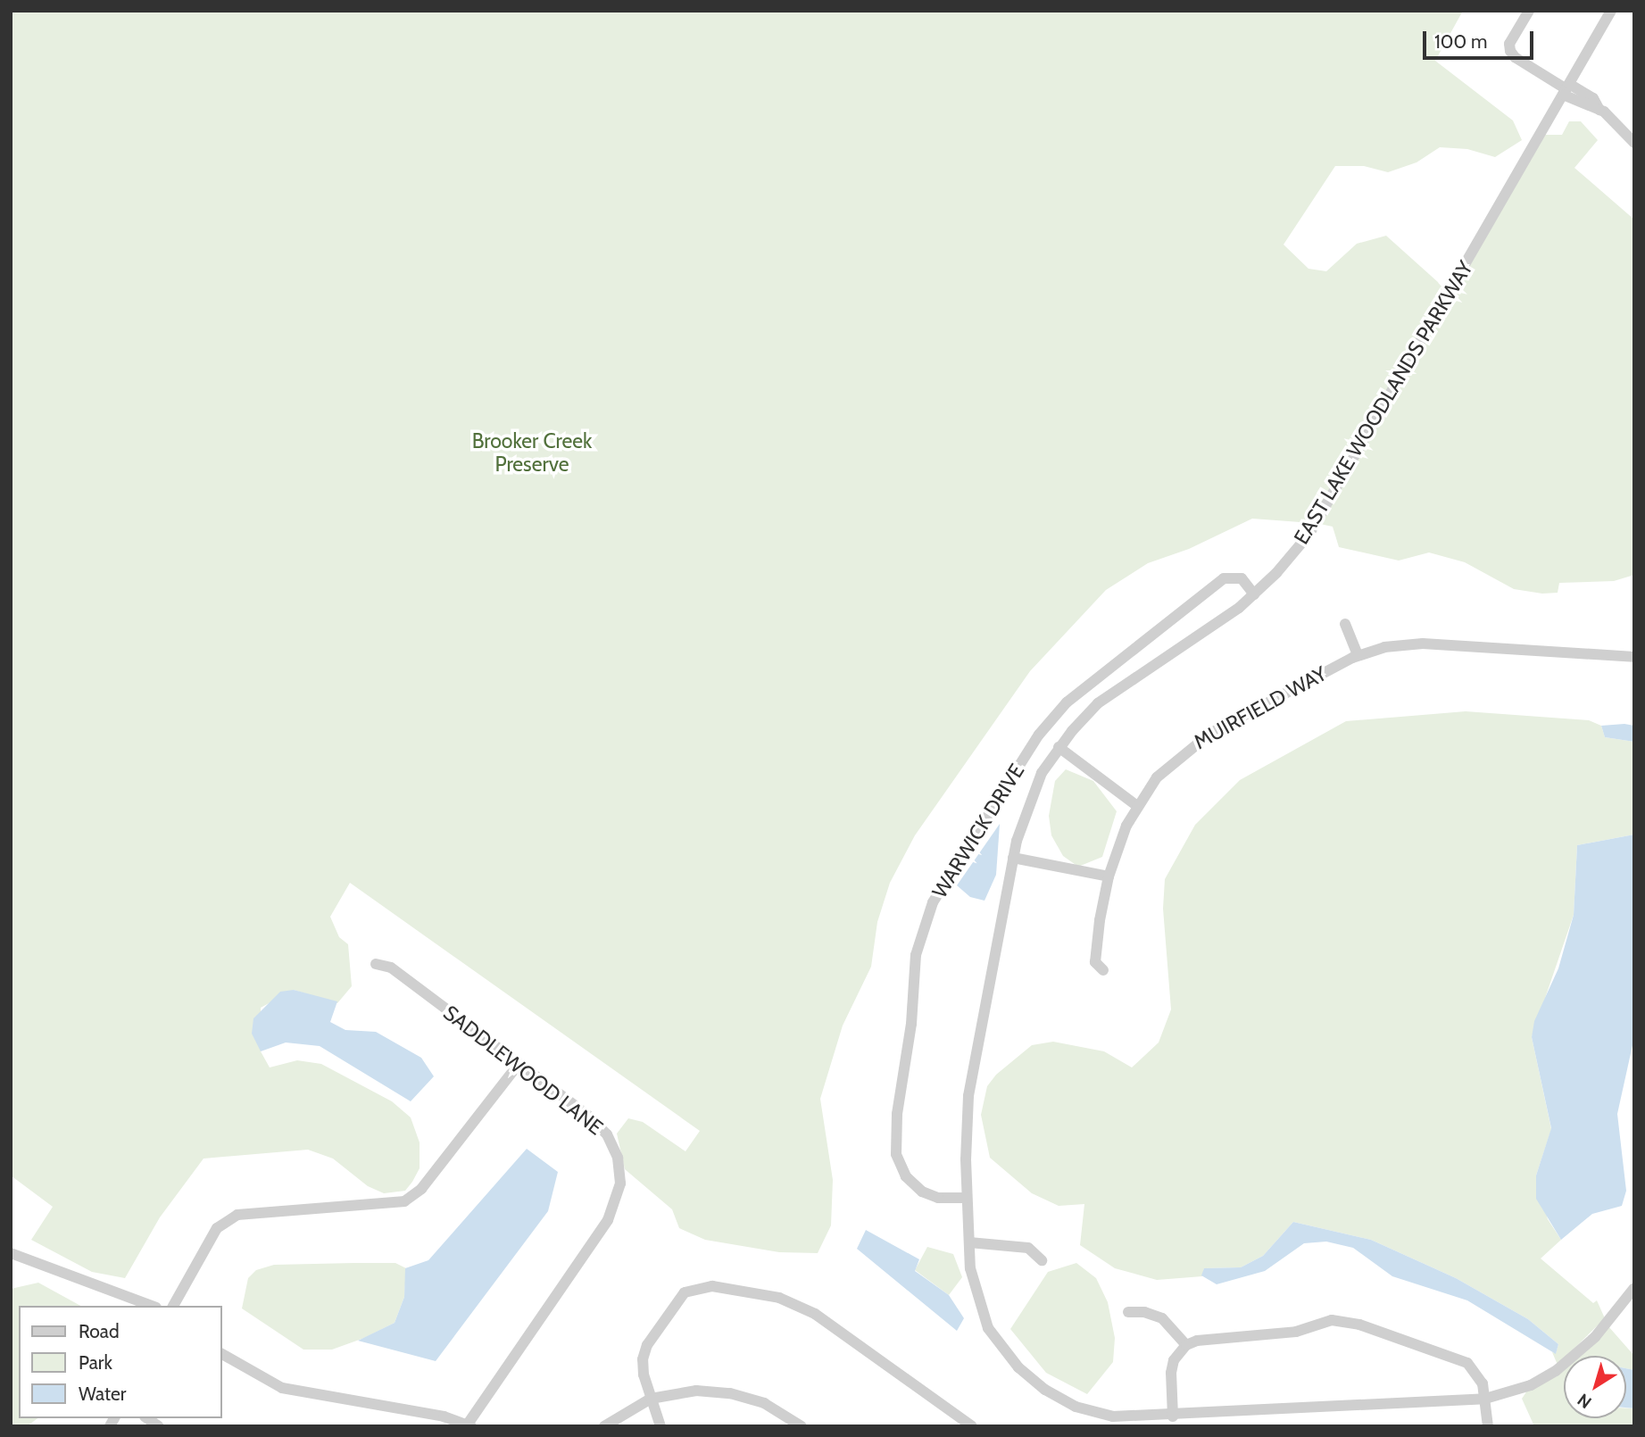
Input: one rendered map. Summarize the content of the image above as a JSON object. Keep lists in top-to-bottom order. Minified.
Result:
{"streets":{"street":["EAST LAKE WOODLANDS PARKWAY","MUIRFIELD WAY","WARWICK DRIVE","SADDLEWOOD LANE"]},"crossings":[["EAST LAKE WOODLANDS PARKWAY","WARWICK DRIVE"]],"parks":["Brooker Creek Preserve"],"legend":["Road","Park","Water"],"scale_bar":"100 m","north":"bottom left"}
